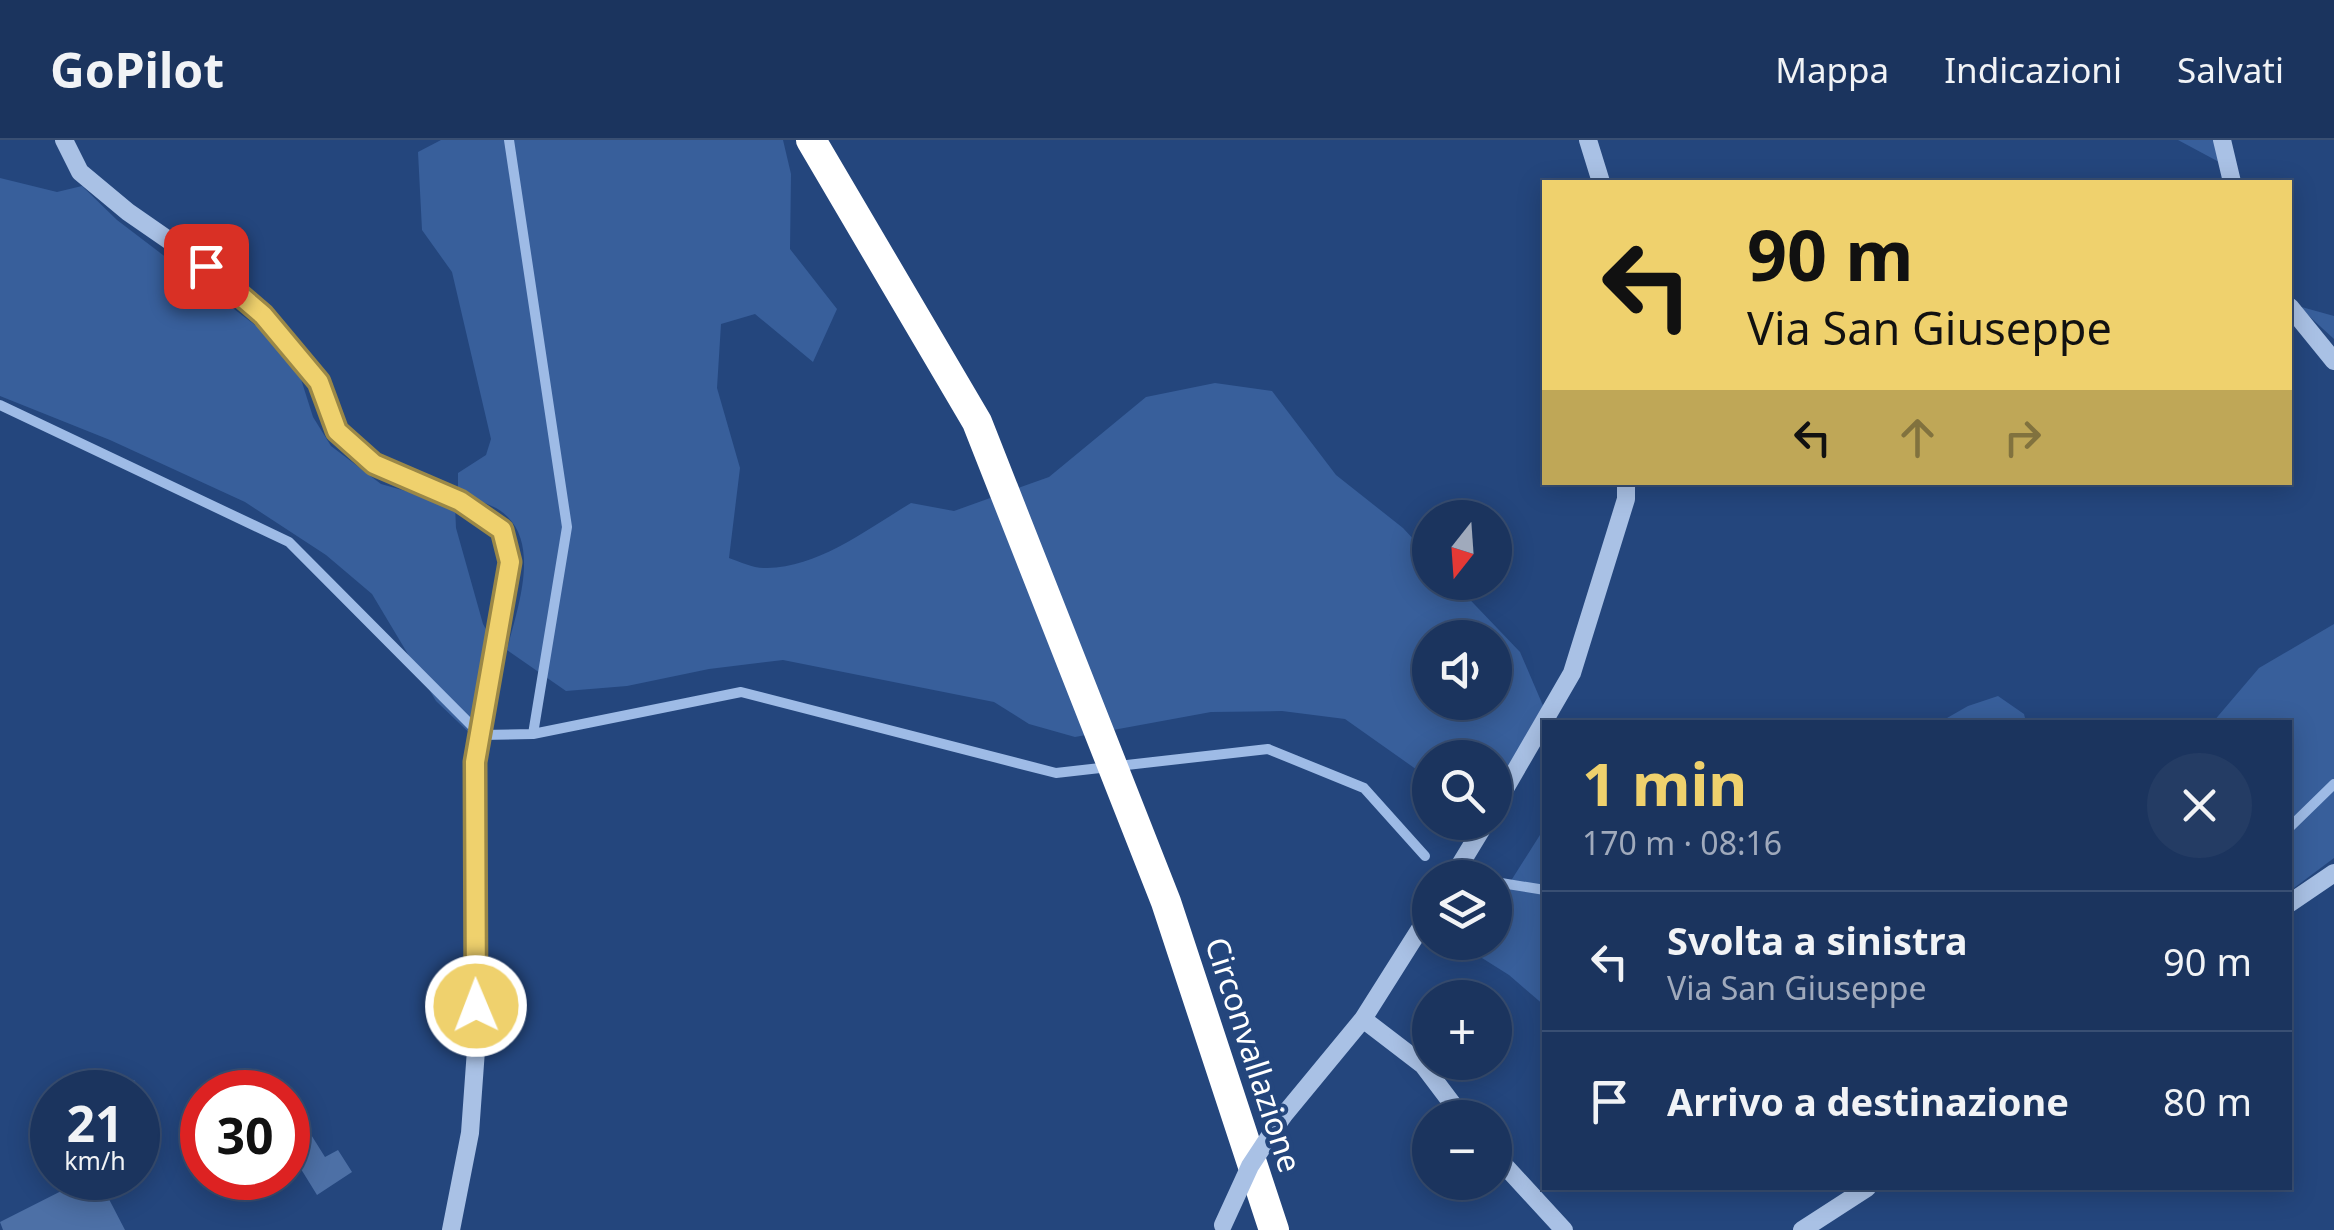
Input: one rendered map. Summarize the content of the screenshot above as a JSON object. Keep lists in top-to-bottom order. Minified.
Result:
{"streets":{"highway":["Circonvallazione"]},"north":"bottom","page":{"header":"GoPilot","nav":["Mappa","Indicazioni","Salvati"],"turn":["90 m","Via San Giuseppe"],"map_buttons":["+","−"],"heading":["1 min","170 m · 08:16"],"list":[{"name":"Svolta a sinistra","note":"Via San Giuseppe","value":"90 m"},{"name":"Arrivo a destinazione","value":"80 m"}],"speed":"21 km/h","limit":"30"}}
